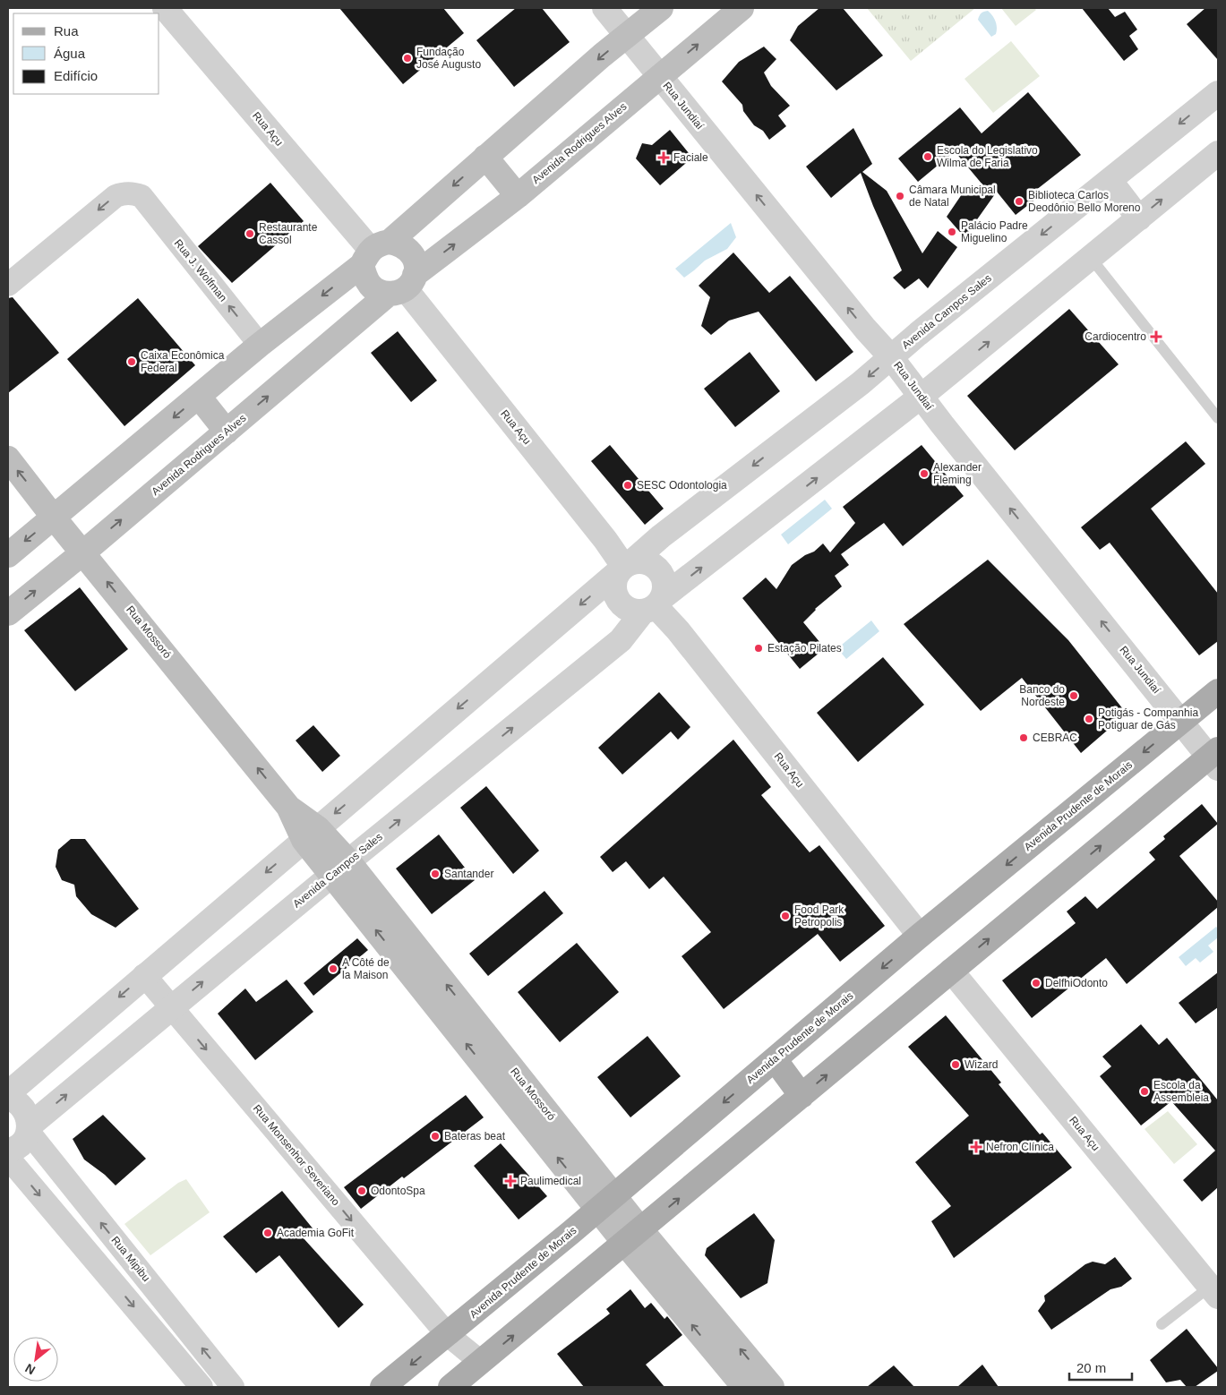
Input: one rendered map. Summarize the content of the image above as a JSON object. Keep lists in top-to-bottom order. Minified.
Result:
{"streets":{"main road":["Avenida Rodrigues Alves","Rua Mossoró","Avenida Prudente de Morais"],"street":["Rua Jundiaí","Rua Açu","Rua J. Wolfman","Avenida Campos Sales","Rua Monsenhor Severiano","Rua Mipibu"]},"crossings":[["Rua Jundiaí","Avenida Rodrigues Alves"],["Rua Jundiaí","Avenida Campos Sales"],["Rua Jundiaí","Avenida Prudente de Morais"],["Rua Açu","Avenida Rodrigues Alves"],["Rua Açu","Avenida Campos Sales"],["Rua Açu","Avenida Prudente de Morais"],["Avenida Rodrigues Alves","Rua Mossoró"],["Avenida Campos Sales","Rua Mossoró"],["Avenida Campos Sales","Rua Monsenhor Severiano"],["Avenida Campos Sales","Rua Mipibu"],["Rua Mossoró","Avenida Prudente de Morais"],["Avenida Prudente de Morais","Rua Monsenhor Severiano"]],"one_way":["Rua Jundiaí","Rua Mossoró","Rua Monsenhor Severiano"],"places":{"other":["Fundação José Augusto","Escola do Legislativo Wilma de Faria","Câmara Municipal de Natal","Biblioteca Carlos Deodônio Bello Moreno","Palácio Padre Miguelino","Restaurante Cassol","Caixa Econômica Federal","Alexander Fleming","SESC Odontologia","Estação Pilates","Banco do Nordeste","Potigás - Companhia Potiguar de Gás","CEBRAC","Santander","Food Park Petropolis","A Côté de la Maison","DelfhiOdonto","Wizard","Escola da Assembleia","Bateras beat","OdontoSpa","Academia GoFit"],"health":["Faciale","Cardiocentro","Nefron Clínica","Paulimedical"]},"legend":["Rua","Água","Edifício"],"scale_bar":"20 m","north":"bottom left"}
